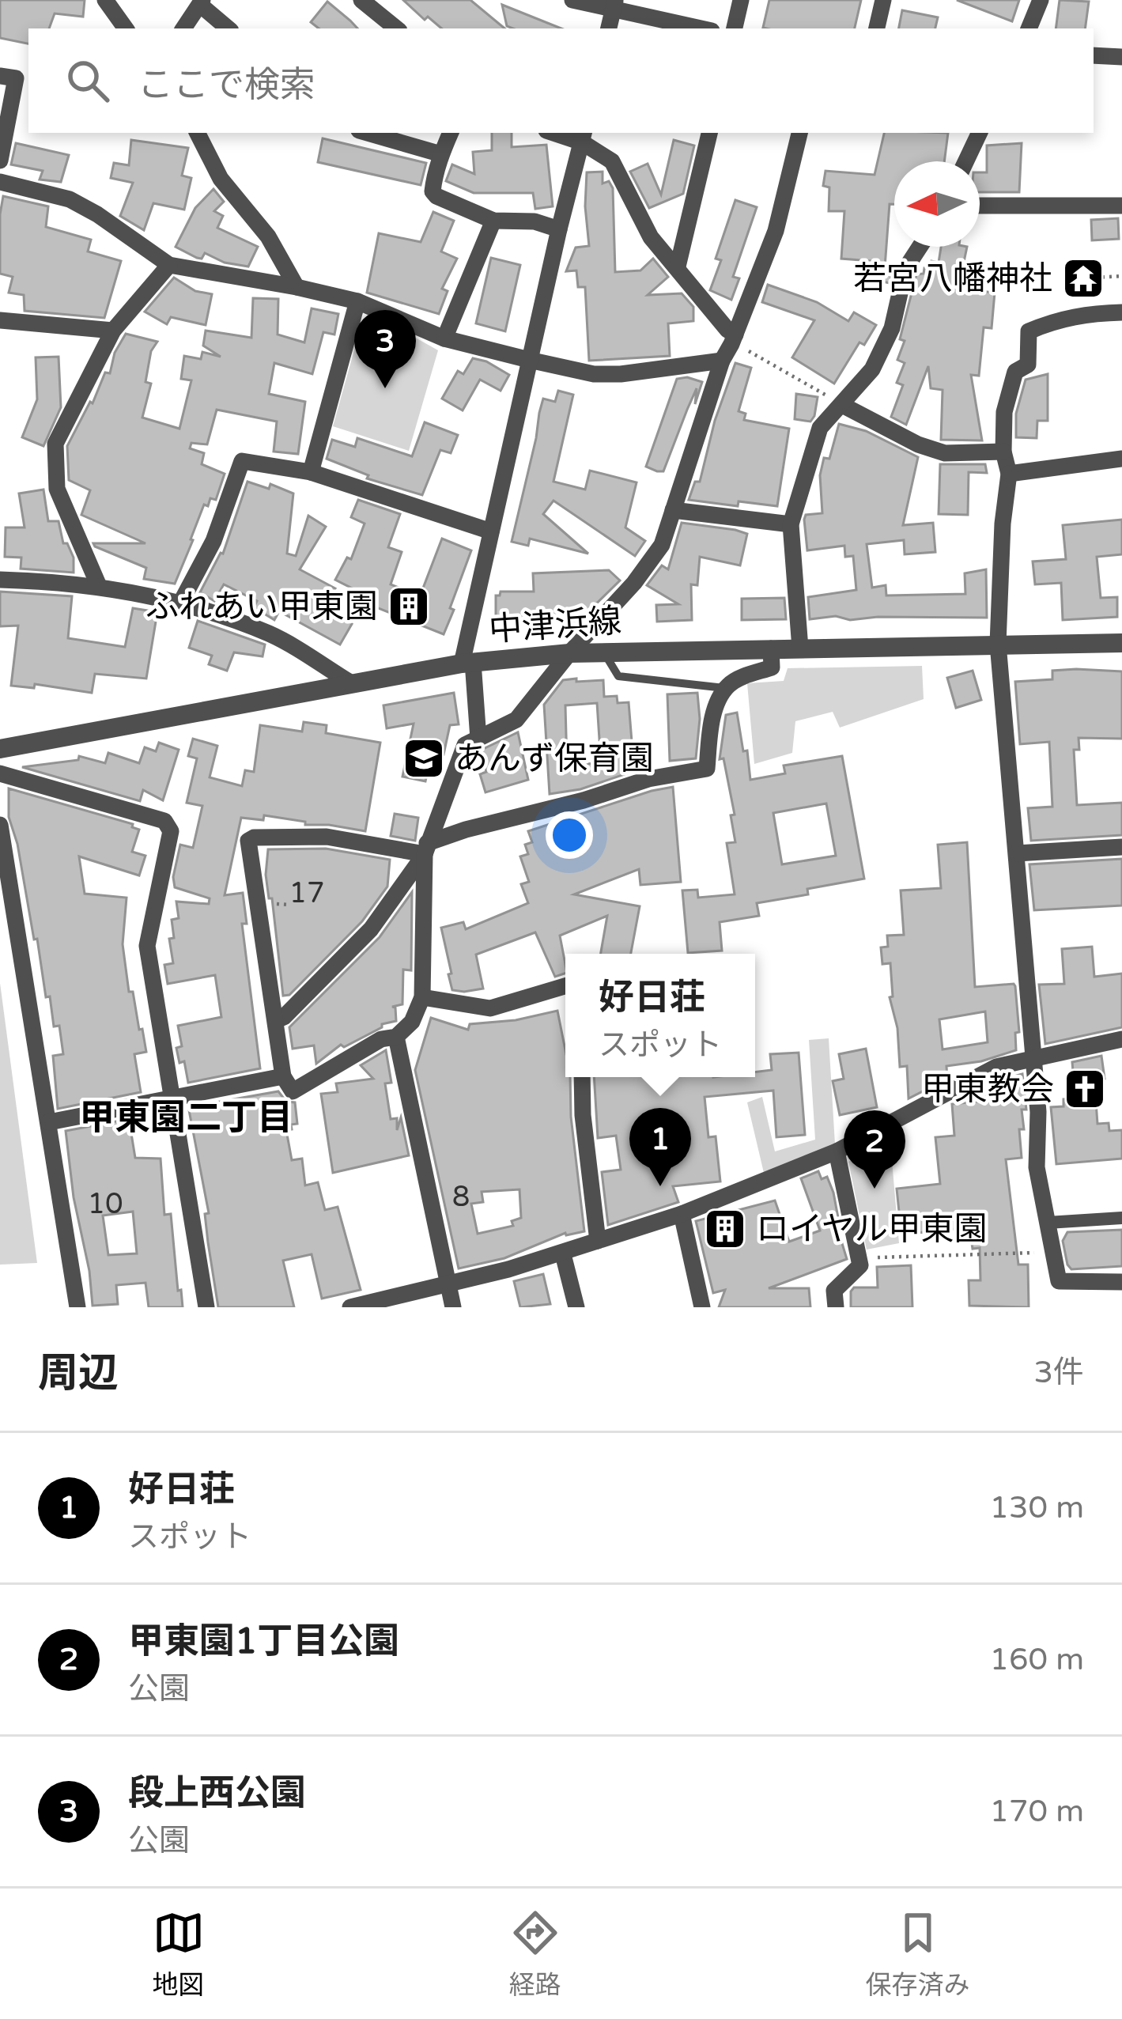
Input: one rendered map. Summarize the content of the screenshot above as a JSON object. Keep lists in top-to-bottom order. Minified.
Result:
{"streets":{"street":["中津浜線"]},"districts":["甲東園二丁目"],"places":{"temple":["若宮八幡神社"],"building":["ふれあい甲東園","ロイヤル甲東園"],"school or university":["あんず保育園"],"church":["甲東教会"]},"house_numbers":["17","8","10"],"north":"left","page":{"search":"ここで検索","pins":["3","1","2"],"popup":["好日荘","スポット"],"heading":["周辺","3件"],"list":[{"mark":"1","name":"好日荘","note":"スポット","value":"130 m"},{"mark":"2","name":"甲東園1丁目公園","note":"公園","value":"160 m"},{"mark":"3","name":"段上西公園","note":"公園","value":"170 m"}],"nav":["地図","経路","保存済み"]}}
